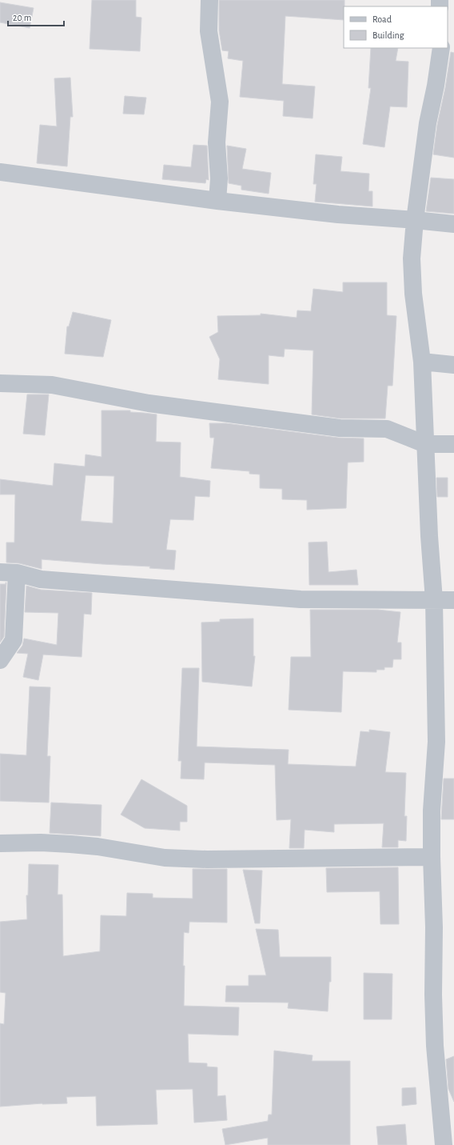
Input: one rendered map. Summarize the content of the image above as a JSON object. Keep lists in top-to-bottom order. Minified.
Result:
{"legend":["Road","Building"],"scale_bar":"20 m"}
